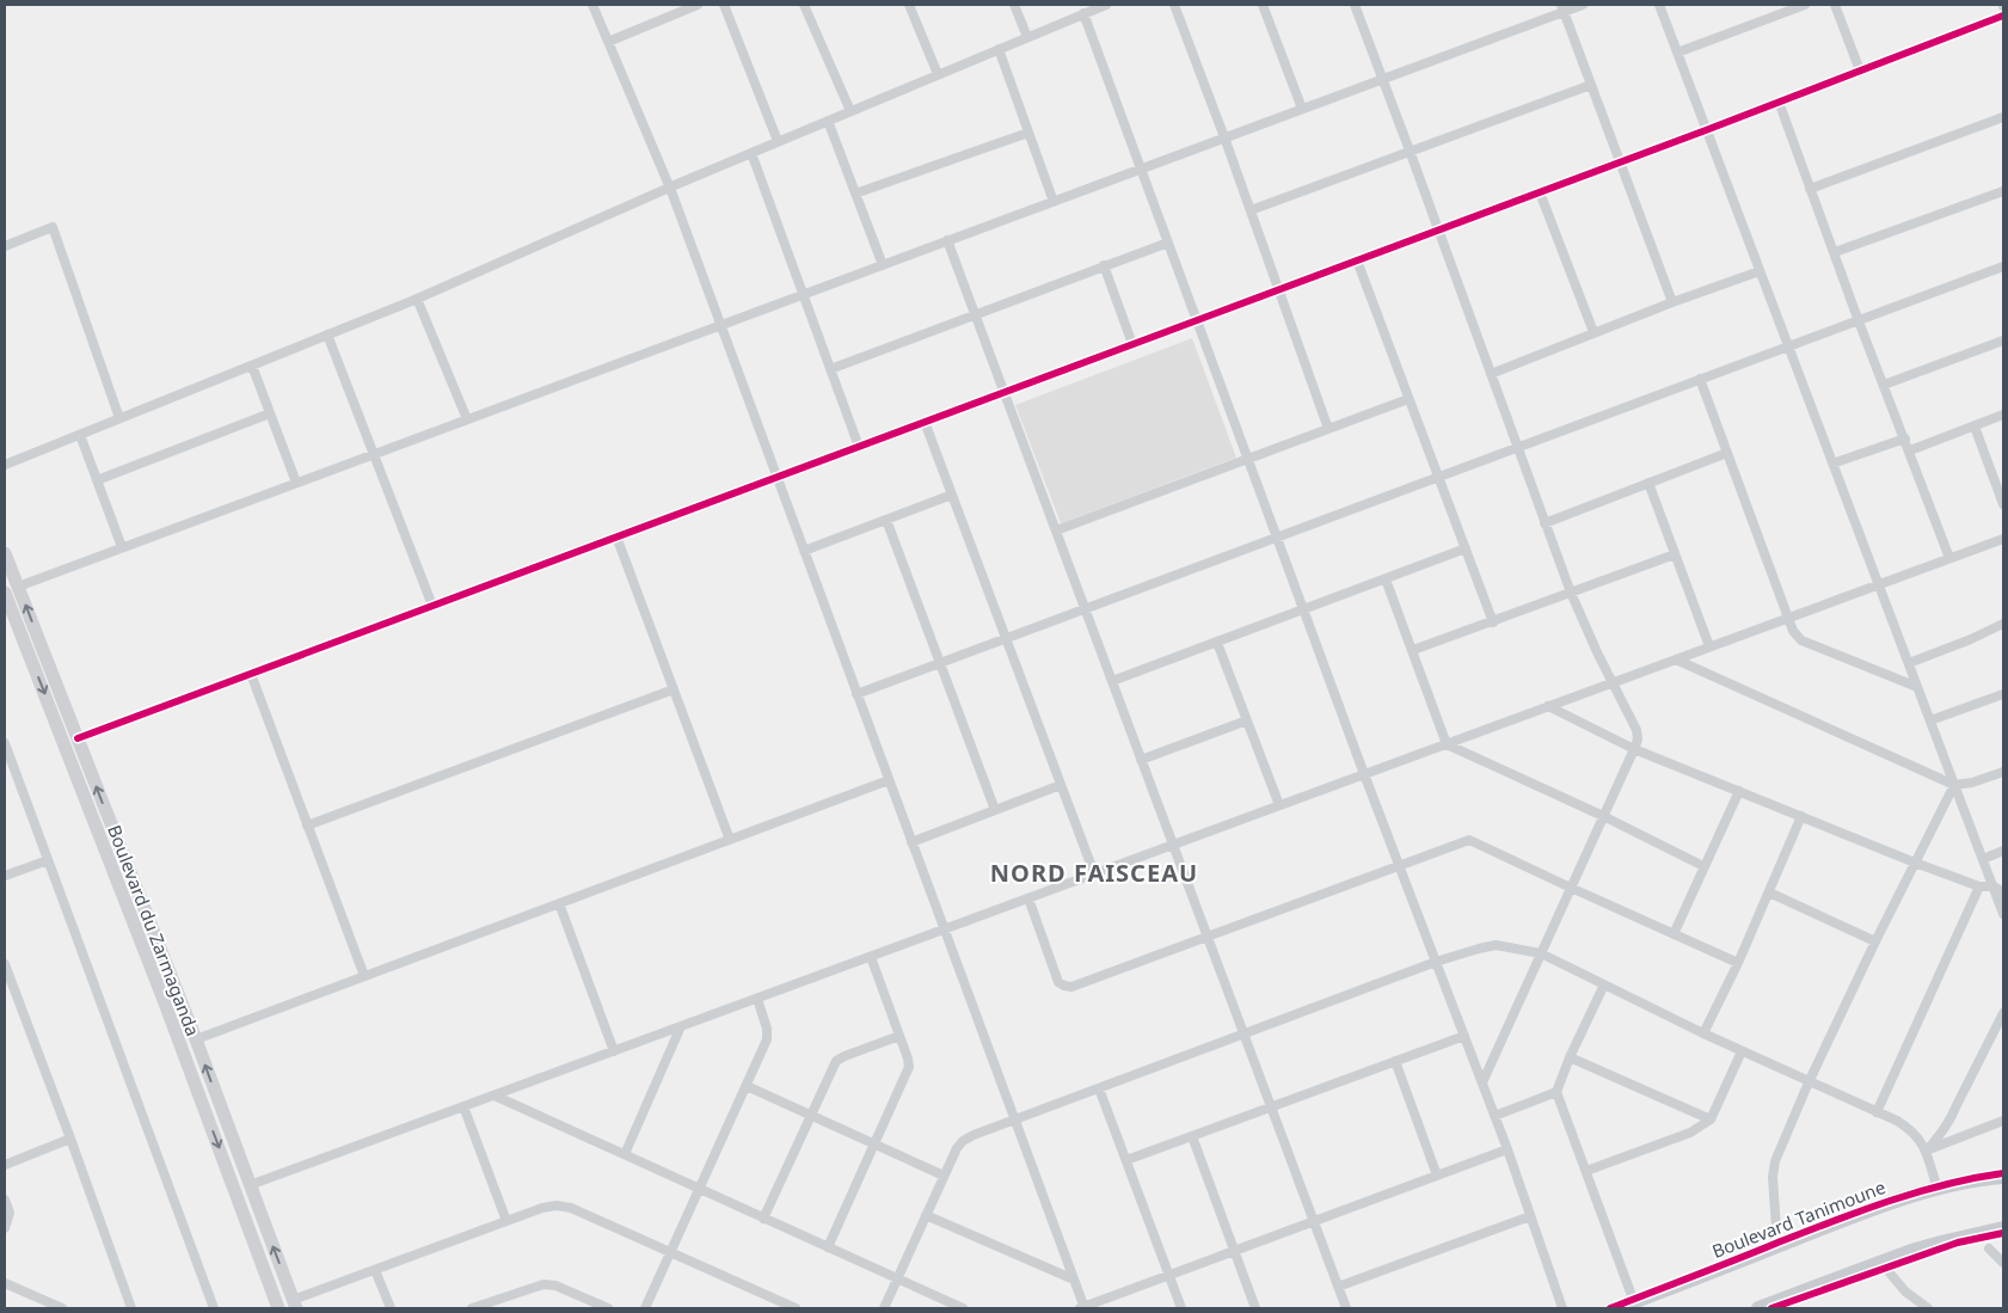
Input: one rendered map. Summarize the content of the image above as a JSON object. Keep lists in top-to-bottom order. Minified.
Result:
{"streets":{"main road":["Boulevard du Zarmaganda","Boulevard Tanimoune"]},"districts":["NORD FAISCEAU"]}
